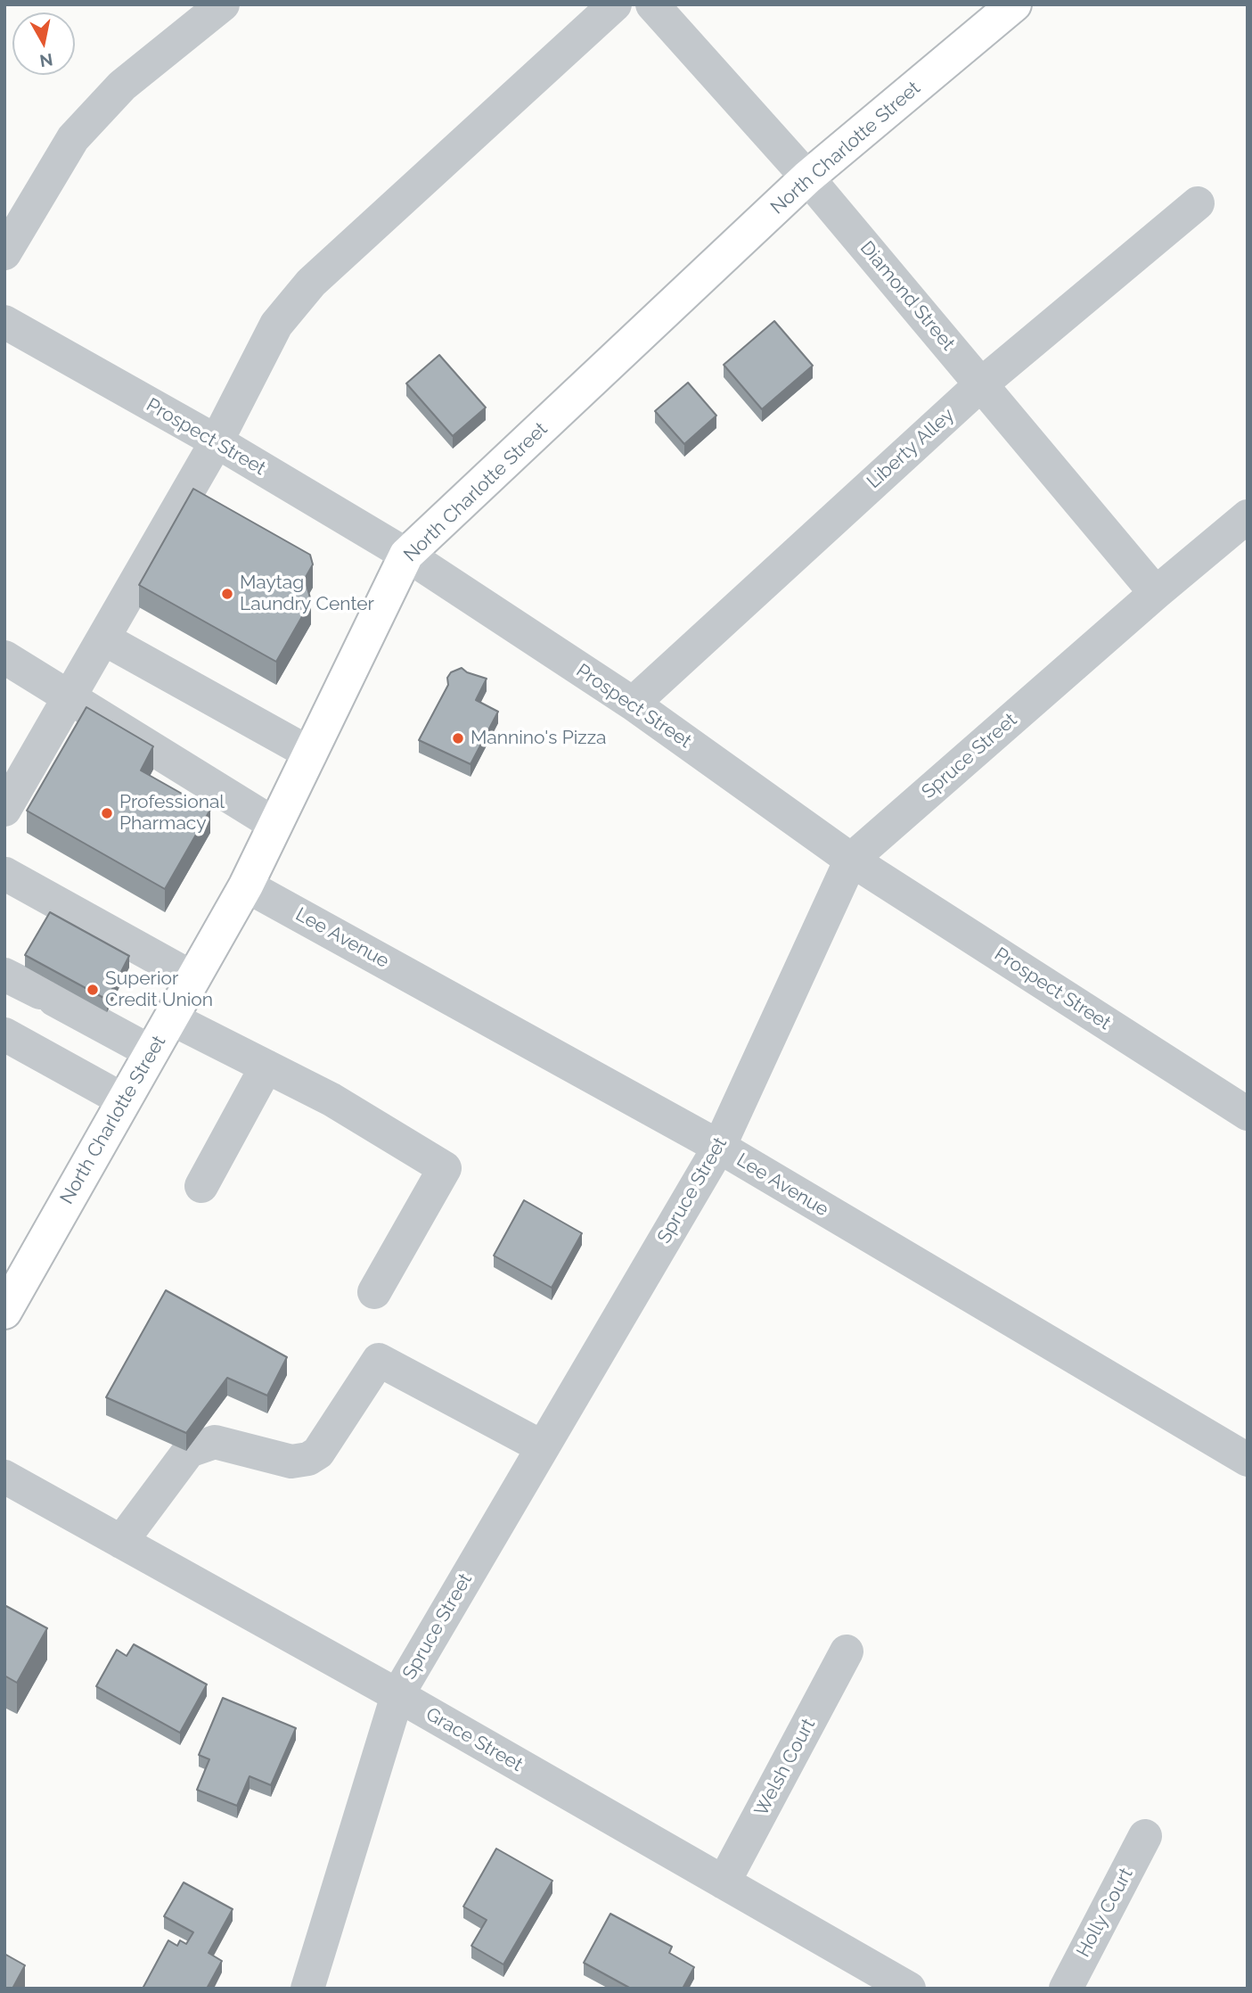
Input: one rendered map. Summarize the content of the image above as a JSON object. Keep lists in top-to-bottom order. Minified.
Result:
{"streets":{"main road":["North Charlotte Street"],"street":["Diamond Street","Prospect Street","Liberty Alley","Spruce Street","Lee Avenue","Grace Street","Welsh Court","Holly Court"]},"crossings":[["North Charlotte Street","Diamond Street"],["North Charlotte Street","Prospect Street"],["North Charlotte Street","Lee Avenue"],["Diamond Street","Liberty Alley"],["Diamond Street","Spruce Street"],["Prospect Street","Liberty Alley"],["Prospect Street","Spruce Street"],["Spruce Street","Lee Avenue"],["Spruce Street","Grace Street"],["Grace Street","Welsh Court"]],"places":["Maytag Laundry Center","Mannino's Pizza","Professional Pharmacy","Superior Credit Union"],"north":"bottom"}
